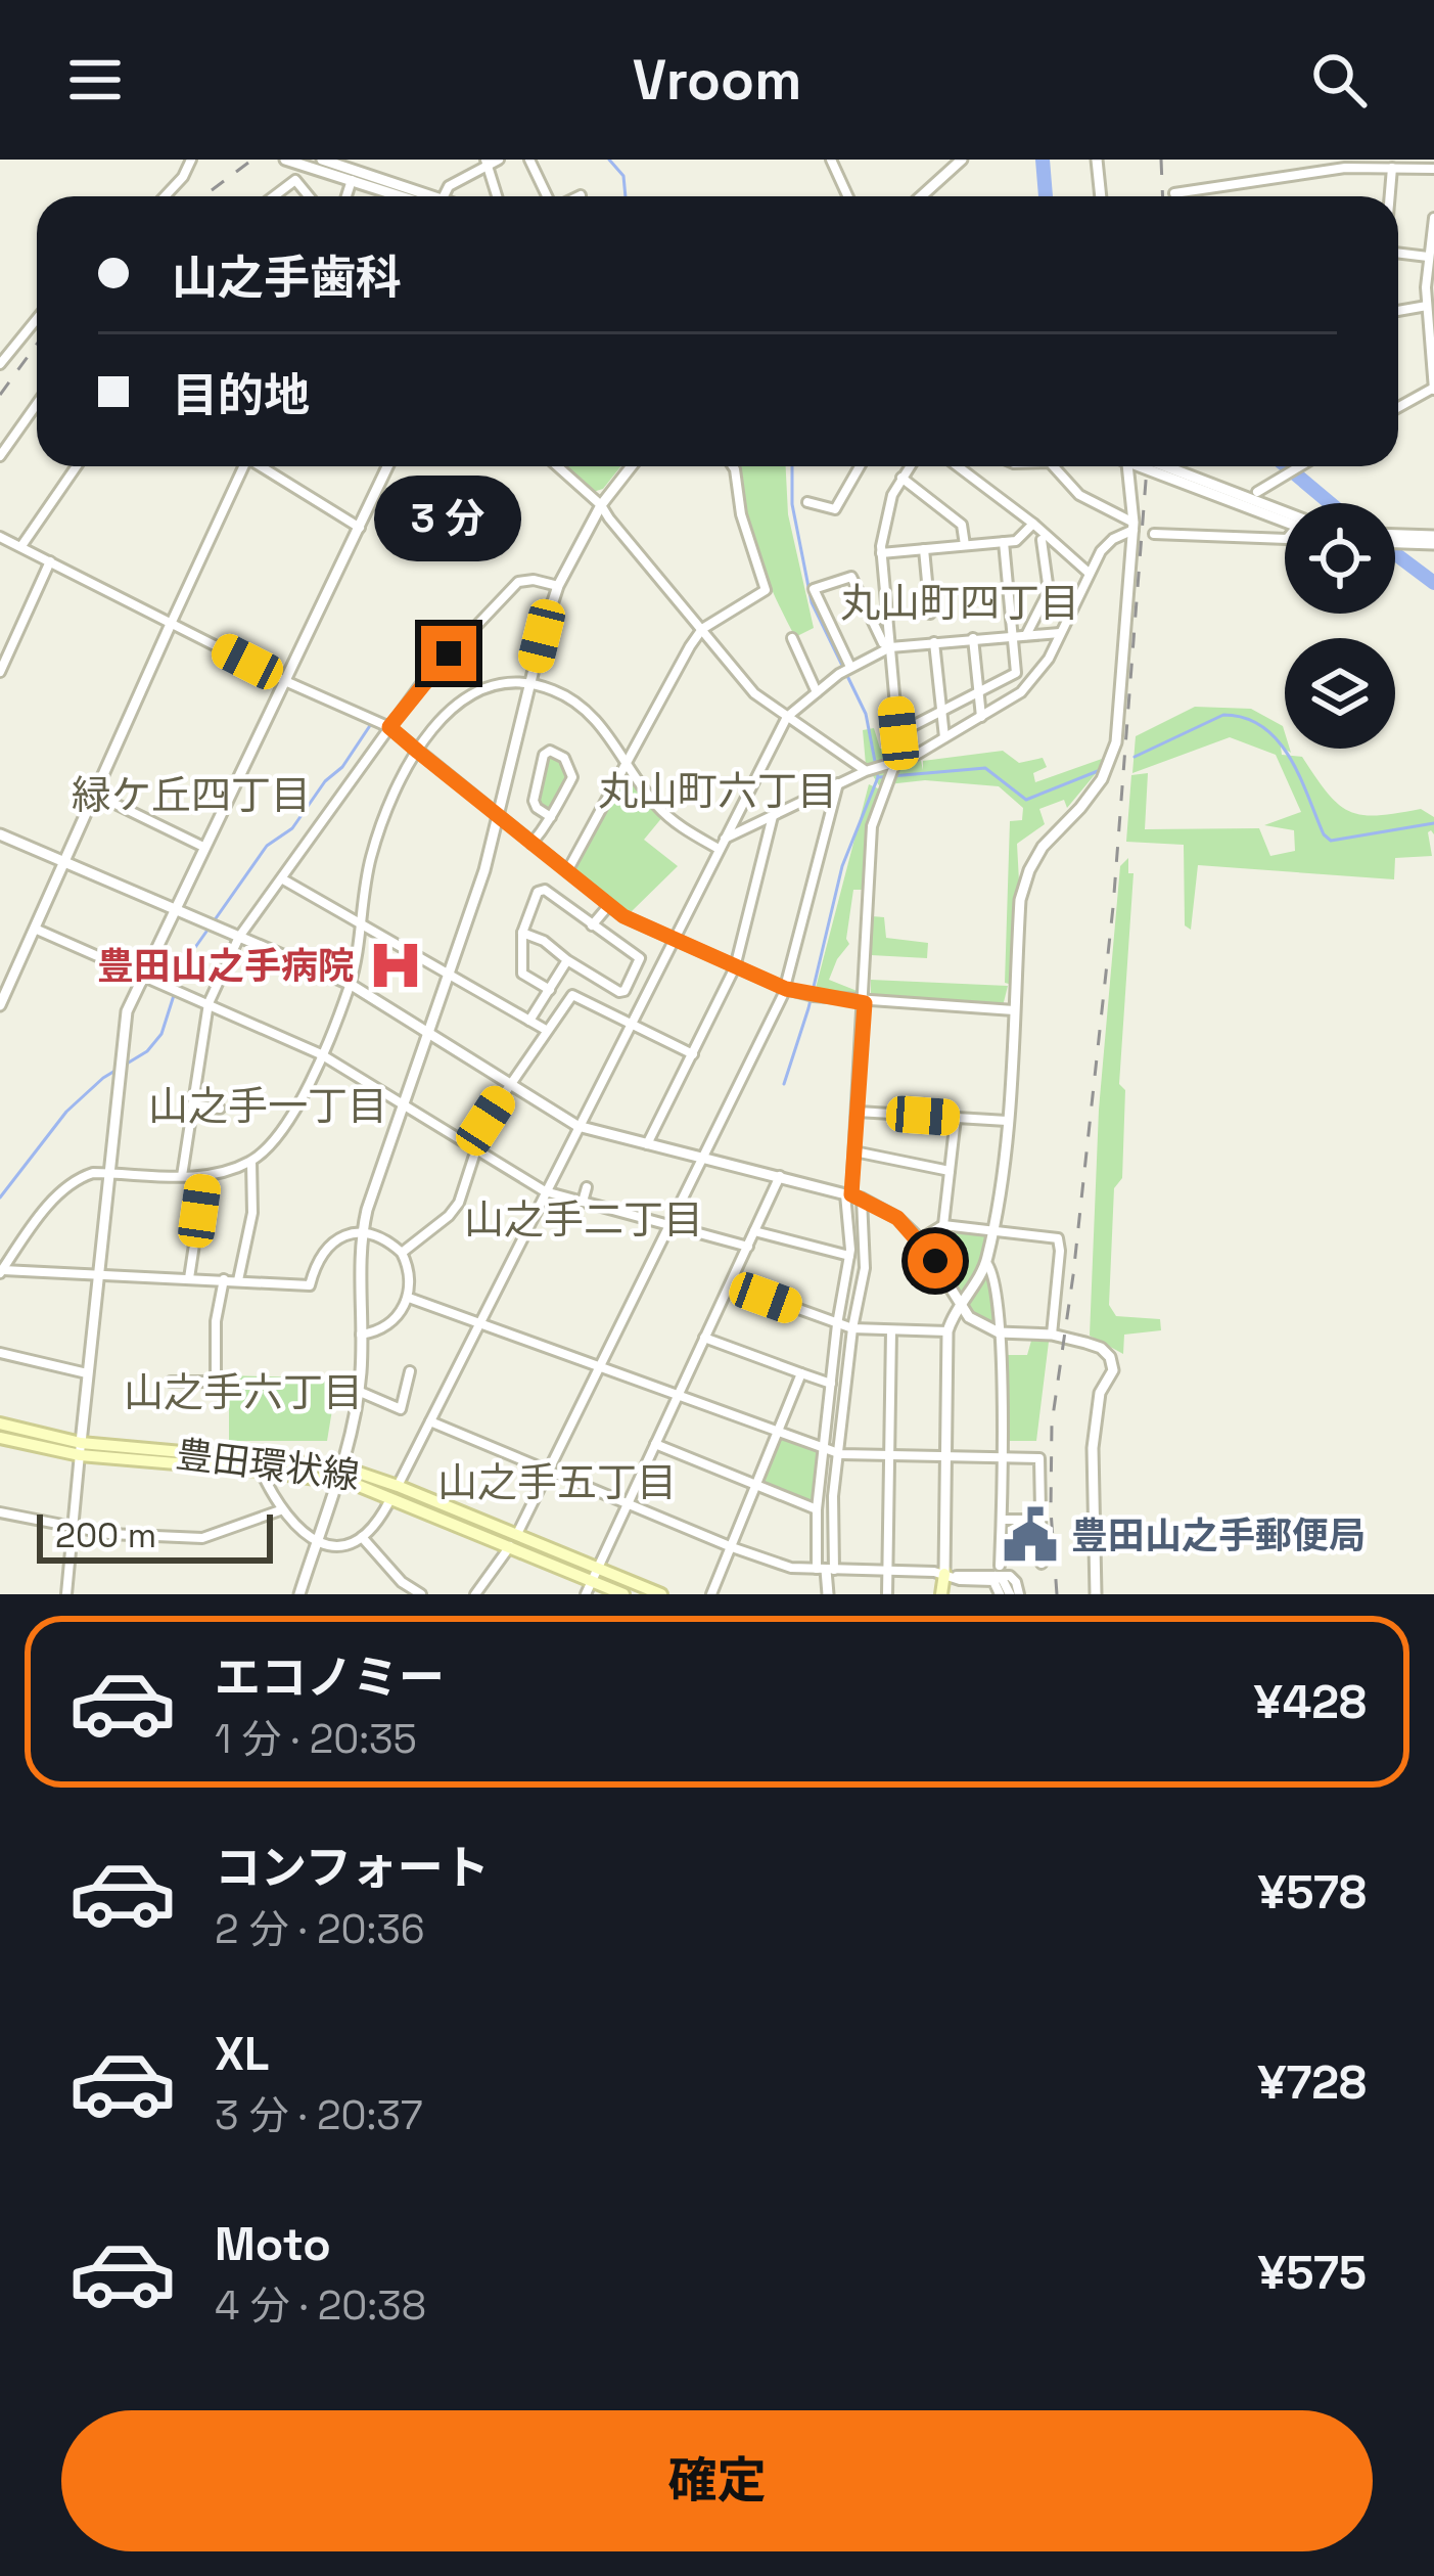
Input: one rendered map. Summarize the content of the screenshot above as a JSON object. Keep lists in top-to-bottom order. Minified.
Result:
{"streets":{"main road":["豊田環状線"]},"districts":["丸山町四丁目","丸山町六丁目","緑ケ丘四丁目","山之手一丁目","山之手二丁目","山之手六丁目","山之手五丁目"],"places":{"hospital":["豊田山之手病院"],"public building":["豊田山之手郵便局"]},"scale_bar":"200 m","page":{"header":"Vroom","banner":["山之手歯科","目的地"],"bubble":"3 分","scale":"200 m","list":[{"name":"エコノミー","note":"1 分 · 20:35","value":"¥428"},{"name":"コンフォート","note":"2 分 · 20:36","value":"¥578"},{"name":"XL","note":"3 分 · 20:37","value":"¥728"},{"name":"Moto","note":"4 分 · 20:38","value":"¥575"}],"buttons":"確定"}}
